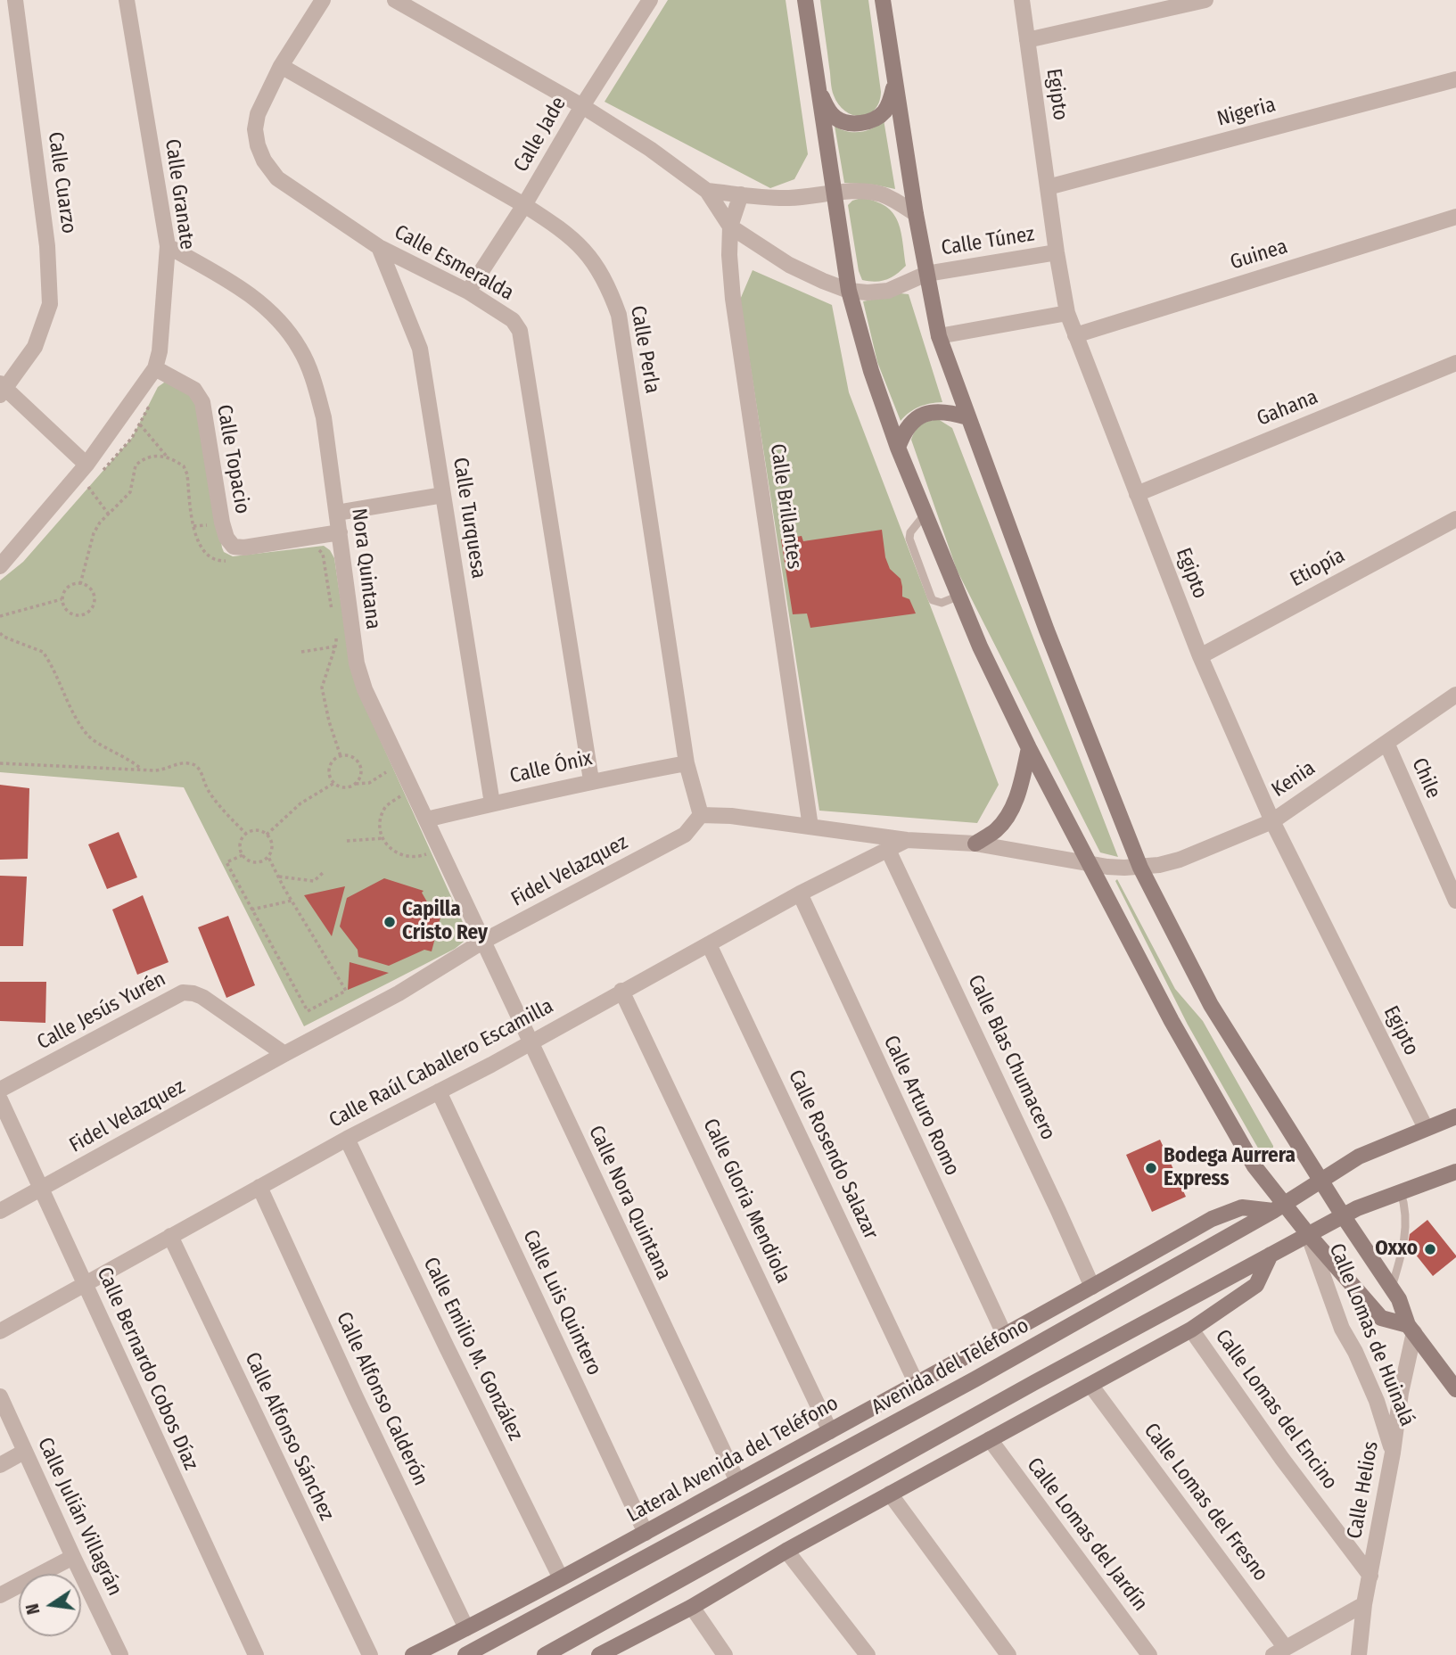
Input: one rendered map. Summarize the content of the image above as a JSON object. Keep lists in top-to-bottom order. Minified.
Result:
{"streets":{"main road":["Avenida del Teléfono","Lateral Avenida del Teléfono"],"street":["Egipto","Nigeria","Calle Jade","Calle Cuarzo","Calle Granate","Calle Túnez","Guinea","Calle Esmeralda","Calle Perla","Gahana","Calle Topacio","Calle Brillantes","Calle Turquesa","Etiopía","Nora Quintana","Calle Ónix","Chile","Kenia","Fidel Velazquez","Calle Jesús Yurén","Calle Blas Chumacero","Calle Raúl Caballero Escamilla","Calle Arturo Romo","Calle Rosendo Salazar","Calle Gloria Mendiola","Calle Nora Quintana","Calle Luis Quintero","Calle Lomas de Huinalá","Calle Emilio M. González","Calle Bernardo Cobos Díaz","Calle Alfonso Calderón","Calle Lomas del Encino","Calle Alfonso Sánchez","Calle Helios","Calle Lomas del Fresno","Calle Julián Villagrán","Calle Lomas del Jardín"]},"crossings":[["Egipto","Nigeria"],["Egipto","Calle Túnez"],["Egipto","Guinea"],["Egipto","Gahana"],["Egipto","Etiopía"],["Egipto","Kenia"],["Egipto","Avenida del Teléfono"],["Calle Jade","Calle Esmeralda"],["Calle Jade","Calle Perla"],["Calle Granate","Calle Topacio"],["Calle Granate","Nora Quintana"],["Calle Esmeralda","Calle Perla"],["Calle Esmeralda","Calle Turquesa"],["Calle Esmeralda","Calle Ónix"],["Calle Perla","Calle Ónix"],["Calle Perla","Fidel Velazquez"],["Calle Topacio","Nora Quintana"],["Calle Turquesa","Calle Ónix"],["Nora Quintana","Calle Ónix"],["Nora Quintana","Fidel Velazquez"],["Nora Quintana","Calle Nora Quintana"],["Chile","Kenia"],["Fidel Velazquez","Calle Jesús Yurén"],["Fidel Velazquez","Calle Nora Quintana"],["Fidel Velazquez","Calle Bernardo Cobos Díaz"],["Calle Blas Chumacero","Calle Raúl Caballero Escamilla"],["Calle Blas Chumacero","Lateral Avenida del Teléfono"],["Calle Raúl Caballero Escamilla","Calle Arturo Romo"],["Calle Raúl Caballero Escamilla","Calle Rosendo Salazar"],["Calle Raúl Caballero Escamilla","Calle Gloria Mendiola"],["Calle Raúl Caballero Escamilla","Calle Nora Quintana"],["Calle Raúl Caballero Escamilla","Calle Luis Quintero"],["Calle Raúl Caballero Escamilla","Calle Emilio M. González"],["Calle Raúl Caballero Escamilla","Calle Bernardo Cobos Díaz"],["Calle Raúl Caballero Escamilla","Calle Alfonso Calderón"],["Calle Raúl Caballero Escamilla","Calle Alfonso Sánchez"],["Calle Arturo Romo","Lateral Avenida del Teléfono"],["Calle Rosendo Salazar","Lateral Avenida del Teléfono"],["Calle Gloria Mendiola","Lateral Avenida del Teléfono"],["Calle Nora Quintana","Lateral Avenida del Teléfono"],["Calle Luis Quintero","Lateral Avenida del Teléfono"],["Calle Lomas de Huinalá","Calle Helios"],["Calle Emilio M. González","Lateral Avenida del Teléfono"],["Avenida del Teléfono","Lateral Avenida del Teléfono"],["Calle Alfonso Calderón","Lateral Avenida del Teléfono"],["Calle Lomas del Encino","Calle Helios"]],"places":["Capilla Cristo Rey","Bodega Aurrera Express","Oxxo"],"north":"left"}
